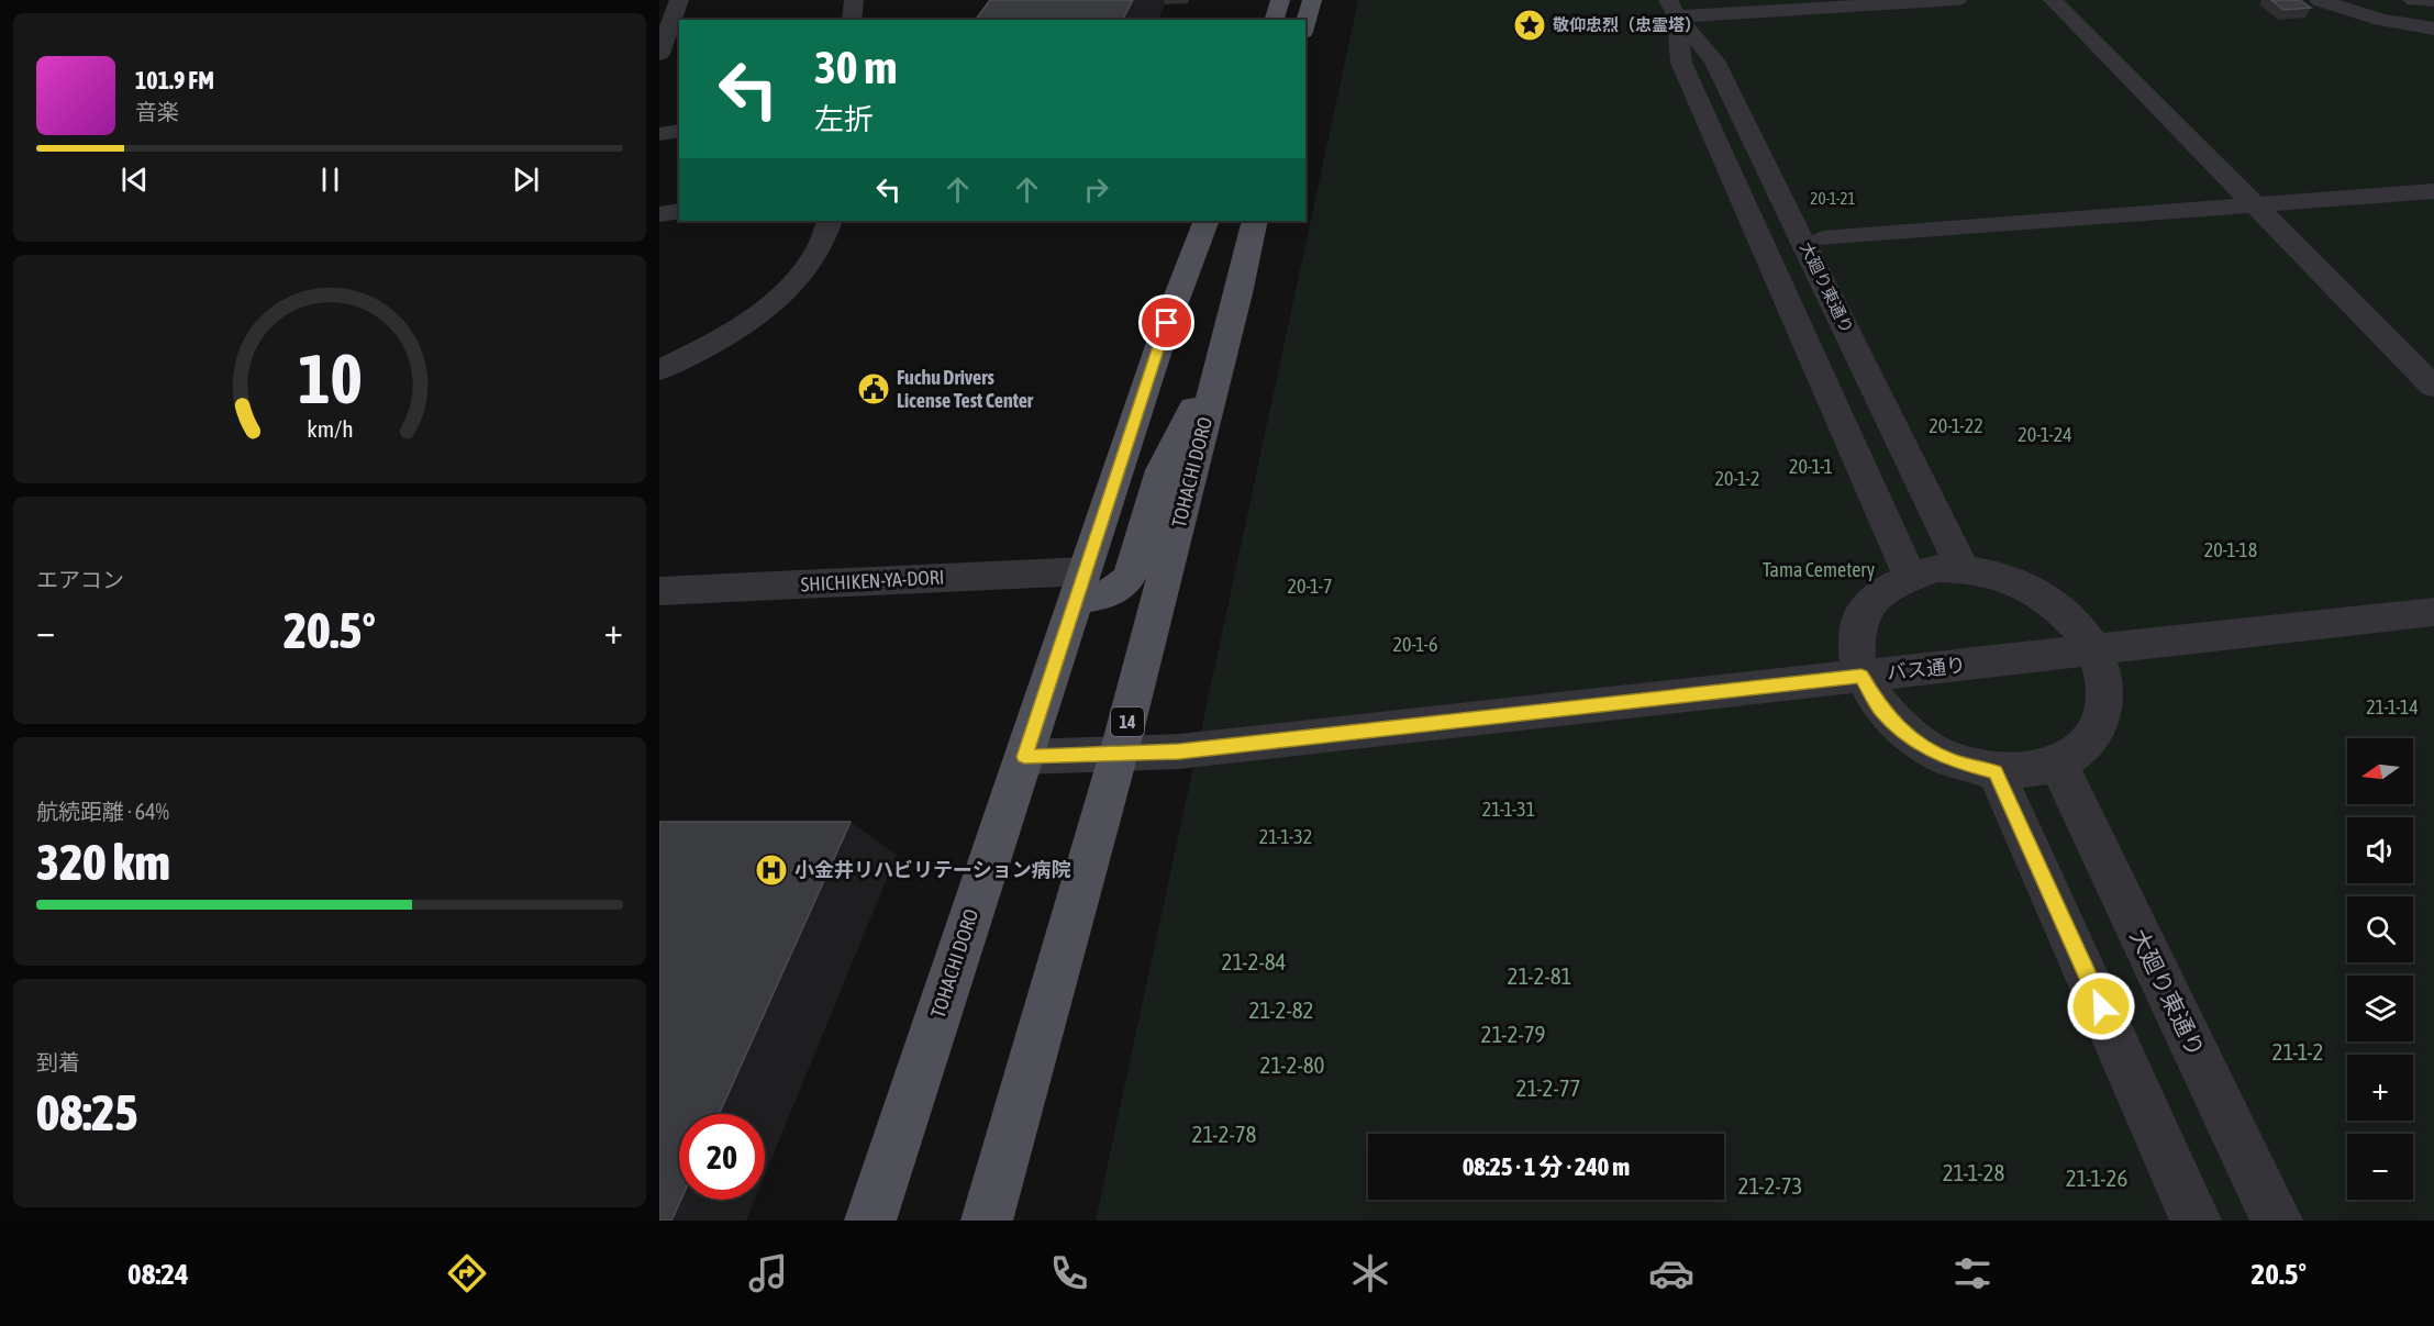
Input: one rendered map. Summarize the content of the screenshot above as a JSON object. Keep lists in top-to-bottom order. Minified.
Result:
{"streets":{"main road":["TOHACHI DORO","14"],"street":["大廻り東通り","SHICHIKEN-YA-DORI","バス通り"]},"crossings":[["TOHACHI DORO","SHICHIKEN-YA-DORI"],["TOHACHI DORO","バス通り"]],"parks":["20-1-21","20-1-22","20-1-24","20-1-1","20-1-2","20-1-18","Tama Cemetery","20-1-7","20-1-6","21-1-14","21-1-31","21-1-32","21-2-84","21-2-81","21-2-82","21-2-79","21-1-2","21-2-80","21-2-77","21-2-78","21-1-28","21-1-26","21-2-73"],"places":{"place":["敬仰忠烈（忠霊塔）"],"public building":["Fuchu Drivers License Test Center"],"hospital":["小金井リハビリテーション病院"]},"north":"left","page":{"turn":["30 m","左折"],"song":["101.9 FM","音楽"],"tile":["エアコン",["航続距離 · 64%","320 km"],["到着","08:25"]],"heat":["−","20.5°","+"],"map_buttons":["+","−"],"limit":"20","trip":"08:25 · 1 分 · 240 m","tabs":["08:24","20.5°"],"gauge":["10","km/h"]}}
